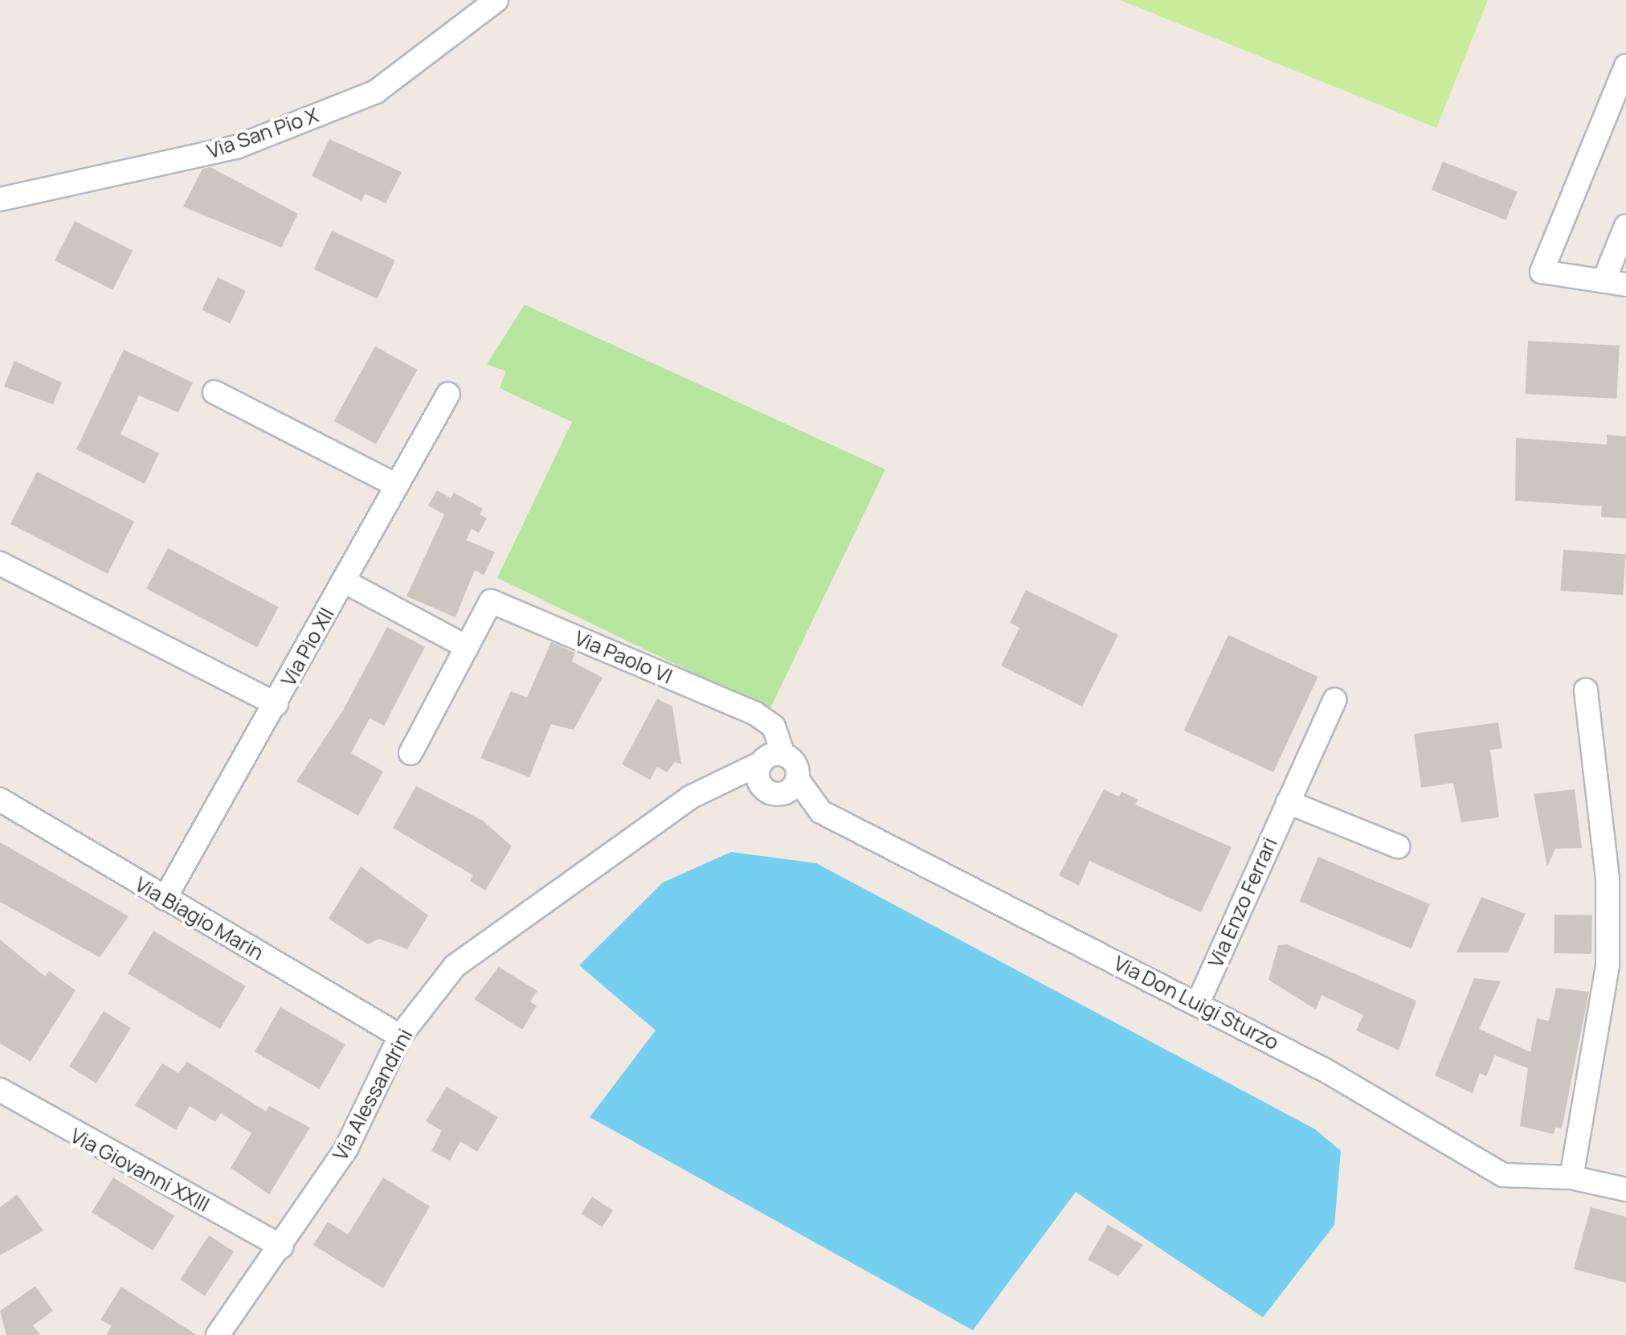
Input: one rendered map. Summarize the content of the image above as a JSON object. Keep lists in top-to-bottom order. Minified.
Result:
{"streets":{"street":["Via San Pio X","Via Pio XII","Via Paolo VI","Via Enzo Ferrari","Via Biagio Marin","Via Don Luigi Sturzo","Via Alessandrini","Via Giovanni XXIII"]},"crossings":[["Via Pio XII","Via Biagio Marin"],["Via Paolo VI","Via Don Luigi Sturzo"],["Via Paolo VI","Via Alessandrini"],["Via Enzo Ferrari","Via Don Luigi Sturzo"],["Via Biagio Marin","Via Alessandrini"],["Via Don Luigi Sturzo","Via Alessandrini"],["Via Alessandrini","Via Giovanni XXIII"]]}
